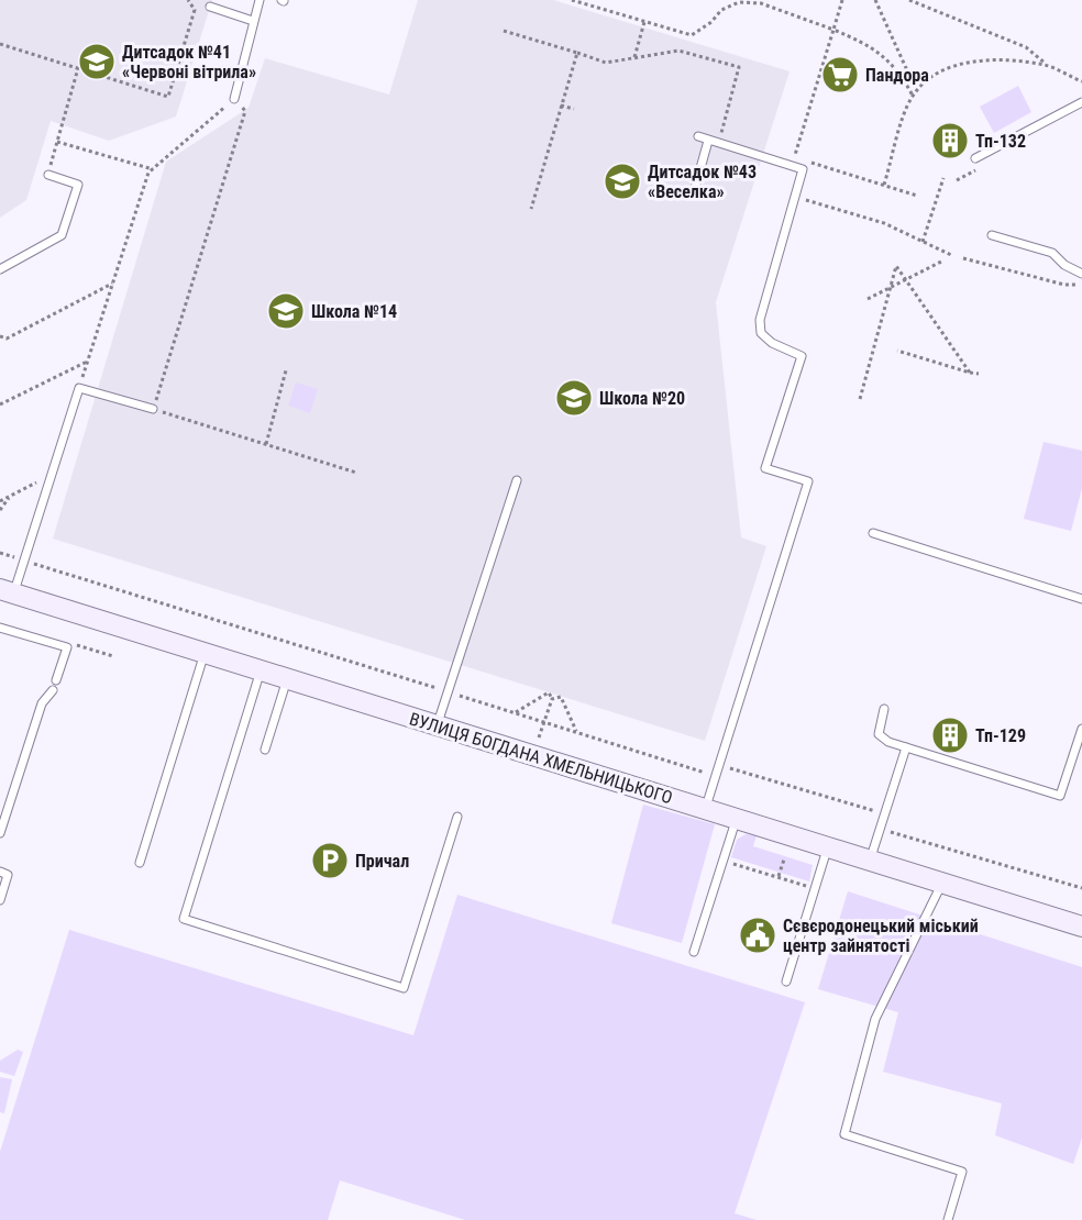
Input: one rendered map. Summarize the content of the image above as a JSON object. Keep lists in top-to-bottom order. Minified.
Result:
{"streets":{"street":["ВУЛИЦЯ БОГДАНА ХМЕЛЬНИЦЬКОГО"]},"places":{"school or university":["Дитсадок №41 «Червоні вітрила»","Дитсадок №43 «Веселка»","Школа №14","Школа №20"],"supermarket":["Пандора"],"building":["Тп-132","Тп-129"],"parking":["Причал"],"public building":["Сєвєродонецький міський центр зайнятості"]}}
